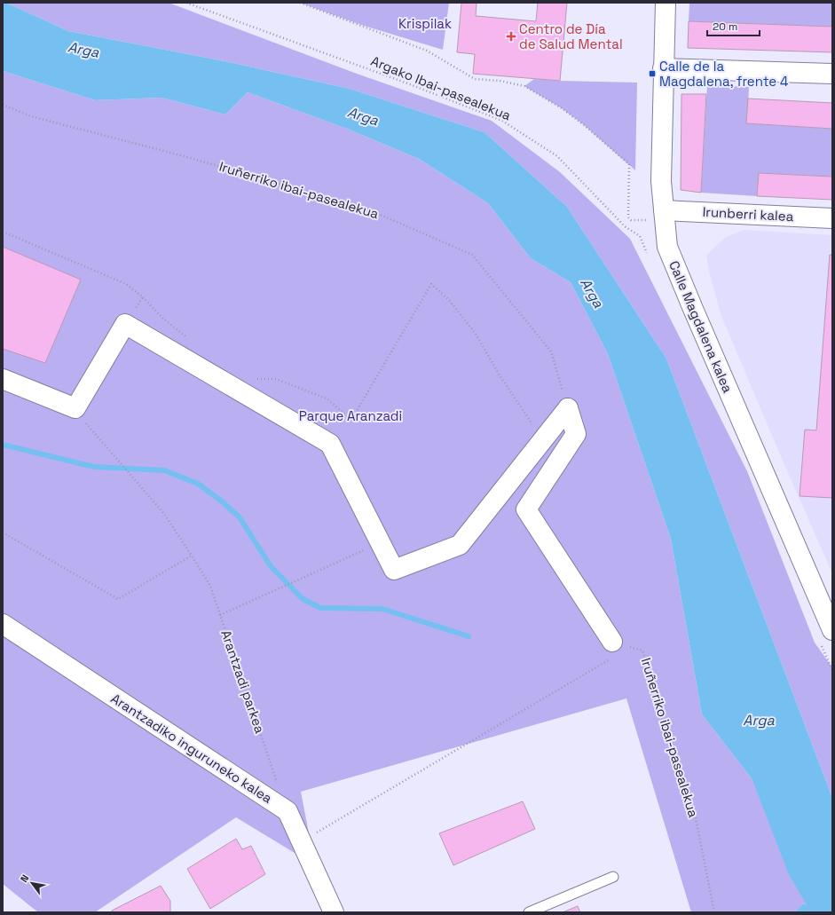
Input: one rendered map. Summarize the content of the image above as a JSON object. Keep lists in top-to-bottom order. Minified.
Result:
{"streets":{"street":["Irunberri kalea","Calle Magdalena kalea","Arantzadiko inguruneko kalea"],"path":["Argako Ibai-pasealekua","Iruñerriko ibai-pasealekua","Arantzadi parkea"]},"crossings":[["Irunberri kalea","Calle Magdalena kalea"],["Arantzadi parkea","Arantzadiko inguruneko kalea"]],"water":["Arga"],"parks":["Krispilak","Parque Aranzadi"],"places":{"health":["Centro de Día de Salud Mental"],"transit":["Calle de la Magdalena, frente 4"]},"scale_bar":"20 m","north":"top left"}
